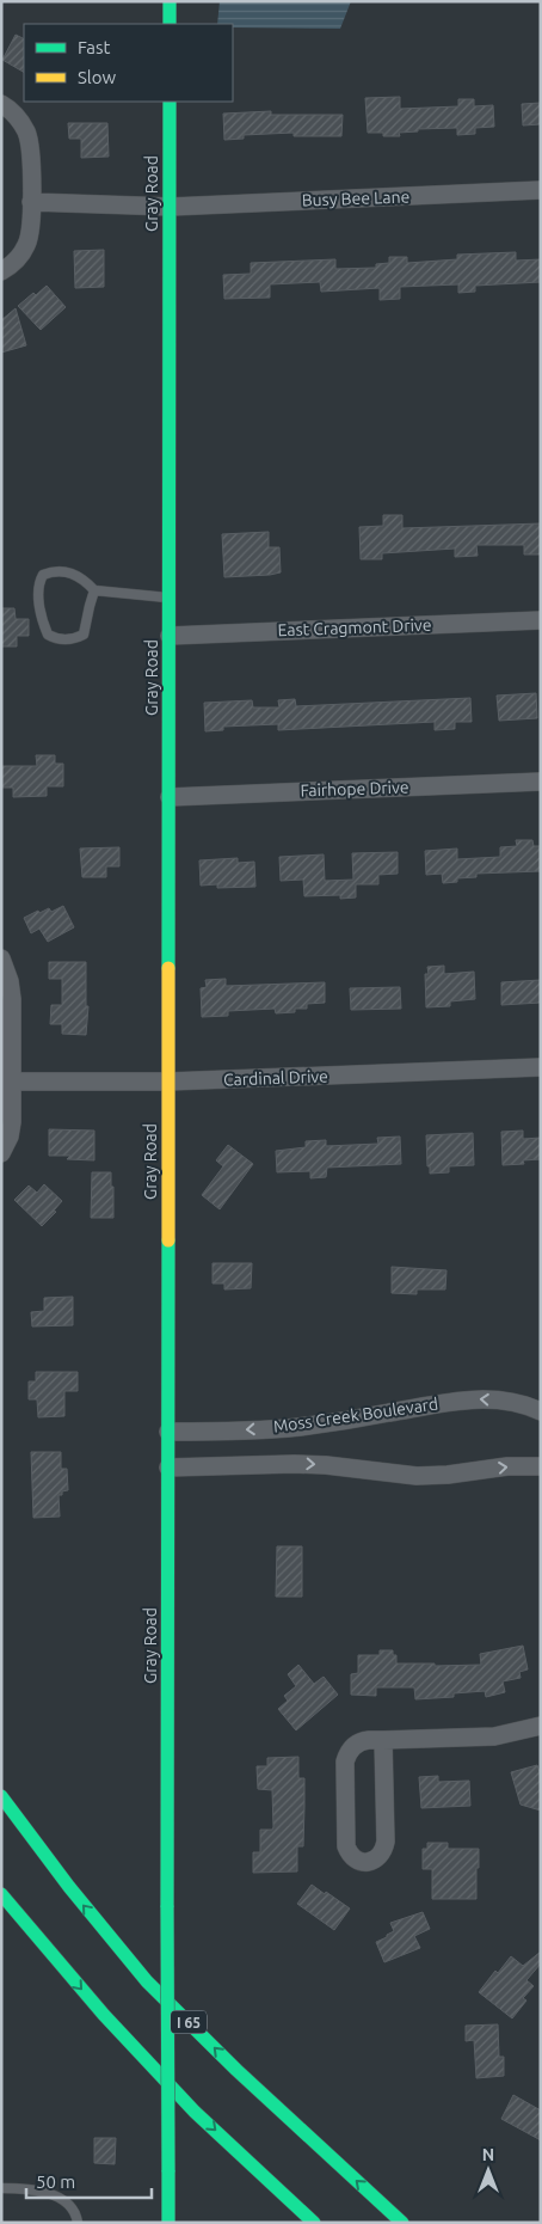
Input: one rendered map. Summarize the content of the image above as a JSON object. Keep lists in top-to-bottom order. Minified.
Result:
{"streets":{"main road":["Gray Road","I 65"],"street":["Busy Bee Lane","East Cragmont Drive","Fairhope Drive","Cardinal Drive","Moss Creek Boulevard"]},"crossings":[["Gray Road","Busy Bee Lane"],["Gray Road","East Cragmont Drive"],["Gray Road","Fairhope Drive"],["Gray Road","Cardinal Drive"],["Gray Road","Moss Creek Boulevard"]],"legend":["Fast","Slow"],"scale_bar":"50 m","north":"top"}
